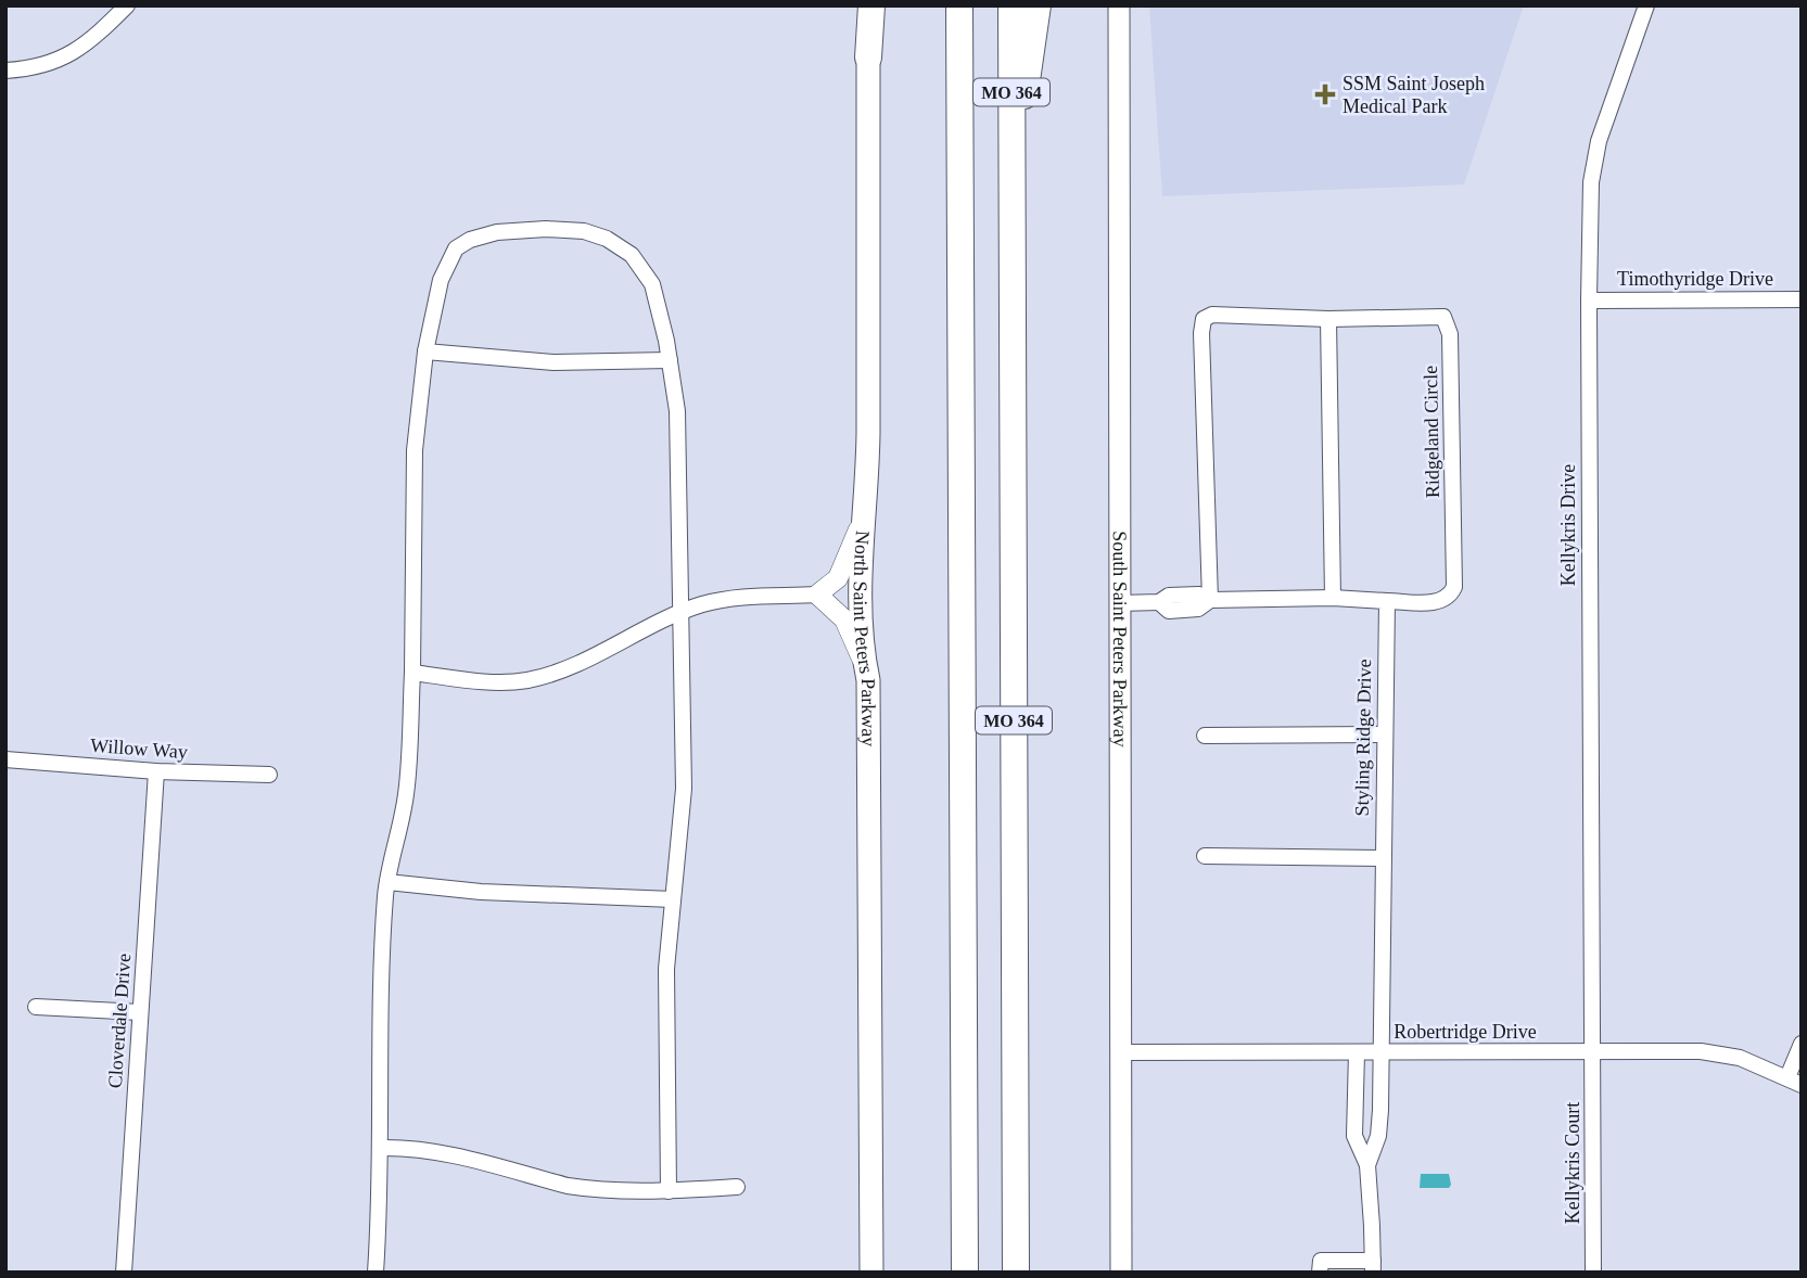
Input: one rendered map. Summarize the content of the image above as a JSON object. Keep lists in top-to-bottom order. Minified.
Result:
{"streets":{"highway":["MO 364"],"main road":["North Saint Peters Parkway","South Saint Peters Parkway"],"street":["Timothyridge Drive","Ridgeland Circle","Kellykris Drive","Styling Ridge Drive","Willow Way","Cloverdale Drive","Robertridge Drive","Kellykris Court"]},"crossings":[["Timothyridge Drive","Kellykris Drive"],["Ridgeland Circle","Styling Ridge Drive"],["Kellykris Drive","Robertridge Drive"],["Kellykris Drive","Kellykris Court"],["South Saint Peters Parkway","Robertridge Drive"],["Styling Ridge Drive","Robertridge Drive"],["Willow Way","Cloverdale Drive"],["Robertridge Drive","Kellykris Court"]],"places":{"health":["SSM Saint Joseph Medical Park"]}}
